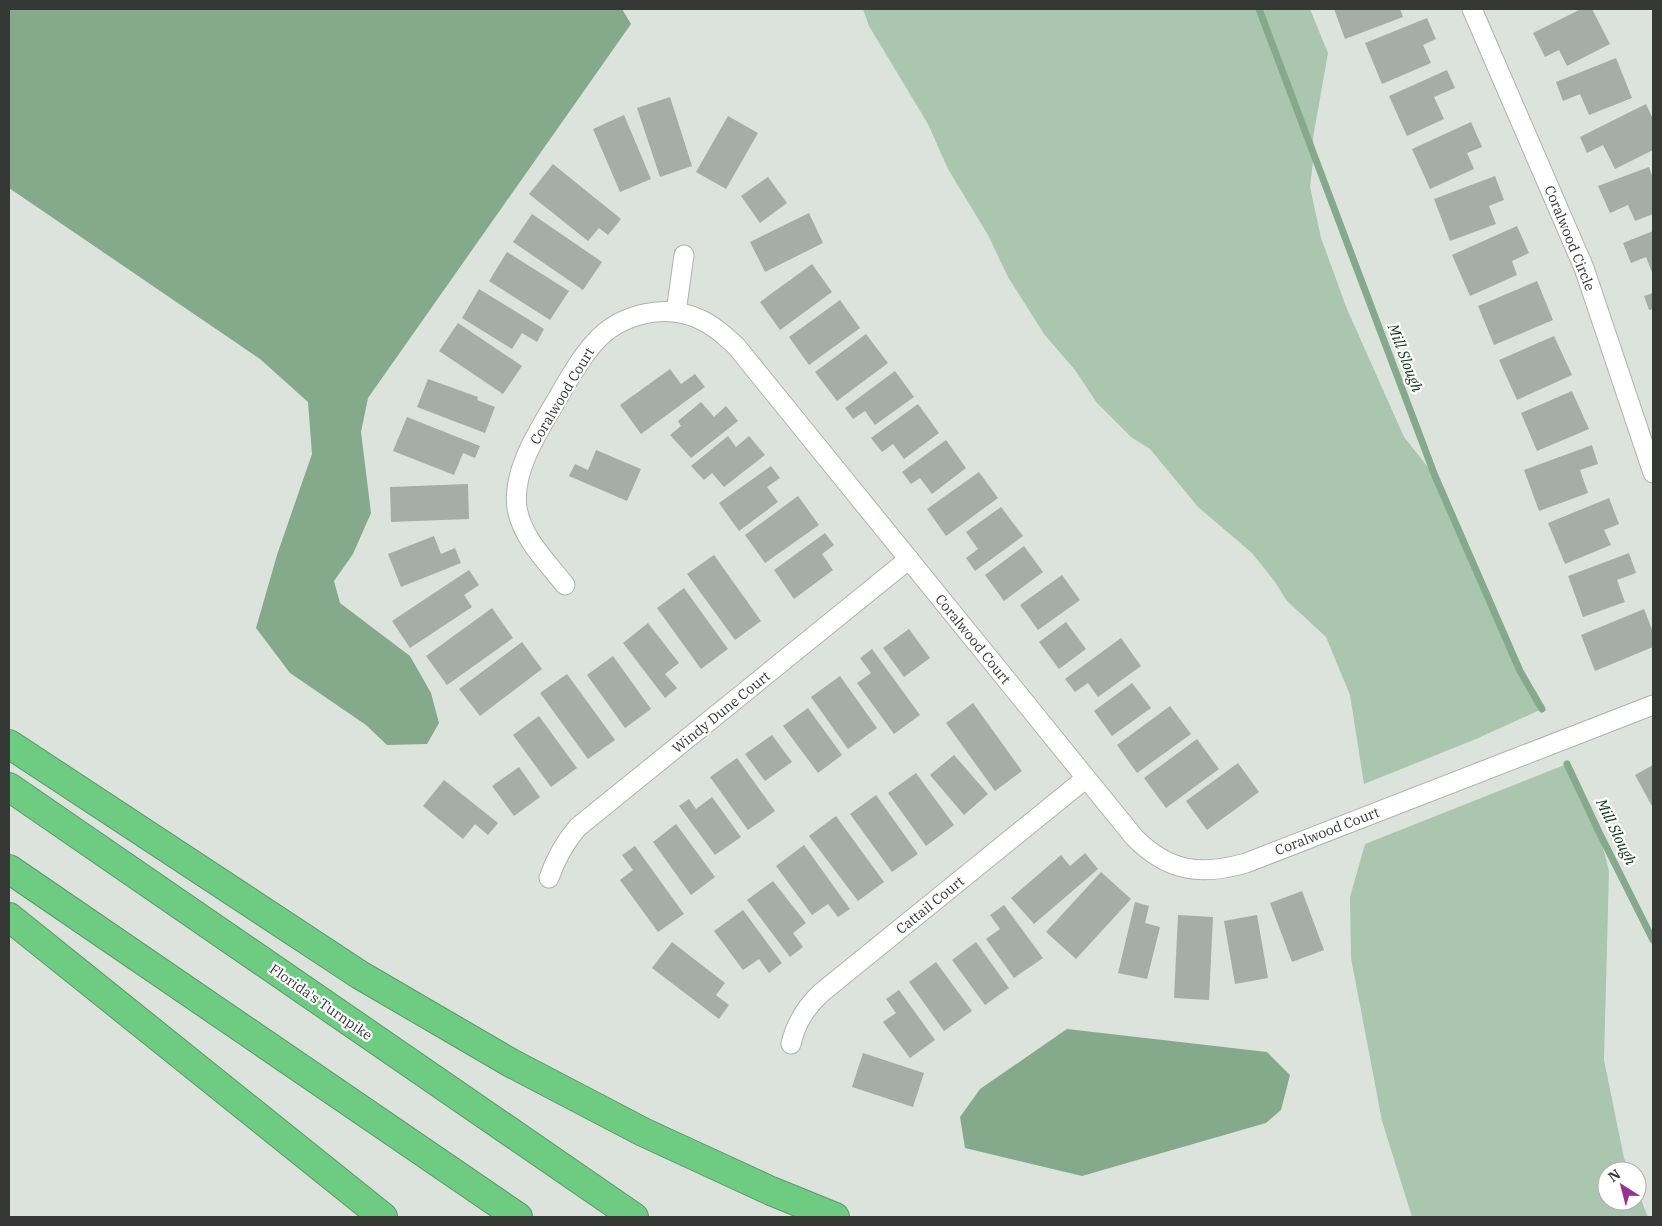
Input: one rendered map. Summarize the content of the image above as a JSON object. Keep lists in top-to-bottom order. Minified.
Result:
{"streets":{"highway":["Florida's Turnpike"],"street":["Coralwood Circle","Coralwood Court","Windy Dune Court","Cattail Court"]},"crossings":[["Coralwood Court","Windy Dune Court"],["Coralwood Court","Cattail Court"]],"water":["Mill Slough"],"north":"top left"}
